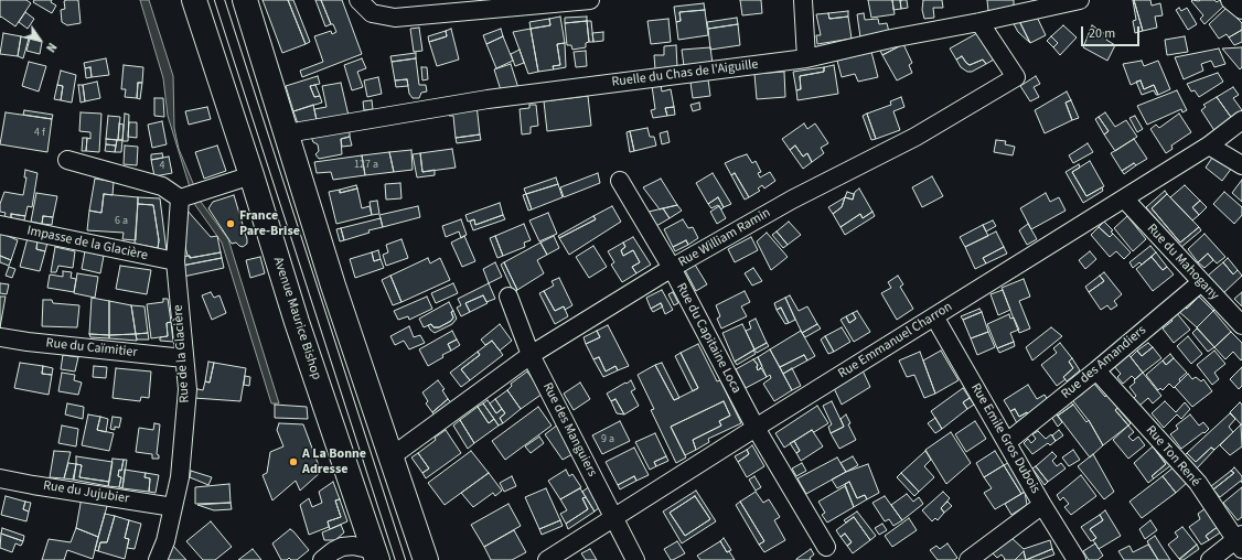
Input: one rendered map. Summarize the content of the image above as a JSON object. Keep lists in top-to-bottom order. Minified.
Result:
{"streets":{"main road":["Avenue Maurice Bishop"],"street":["Ruelle du Chas de l'Aiguille","Rue William Ramin","Impasse de la Glacière","Rue du Mahogany","Rue du Capitaine Loca","Rue Emmanuel Charron","Rue du Caïmitier","Rue de la Glacière","Rue des Amandiers","Rue des Manguiers","Rue Emile Gros Dubois","Rue Ton René","Rue du Jujubier"]},"crossings":[["Ruelle du Chas de l'Aiguille","Rue William Ramin"],["Rue William Ramin","Rue du Capitaine Loca"],["Rue William Ramin","Rue des Manguiers"],["Impasse de la Glacière","Rue de la Glacière"],["Rue du Mahogany","Rue Emmanuel Charron"],["Rue du Mahogany","Rue des Amandiers"],["Rue du Capitaine Loca","Rue Emmanuel Charron"],["Rue Emmanuel Charron","Rue des Manguiers"],["Rue Emmanuel Charron","Rue Emile Gros Dubois"],["Rue du Caïmitier","Rue de la Glacière"],["Rue de la Glacière","Rue du Jujubier"],["Rue des Amandiers","Rue Emile Gros Dubois"],["Rue des Amandiers","Rue Ton René"]],"places":["France Pare-Brise","A La Bonne Adresse"],"house_numbers":["4 f","127 a","4","6 a","9 a"],"scale_bar":"20 m","north":"bottom right"}
